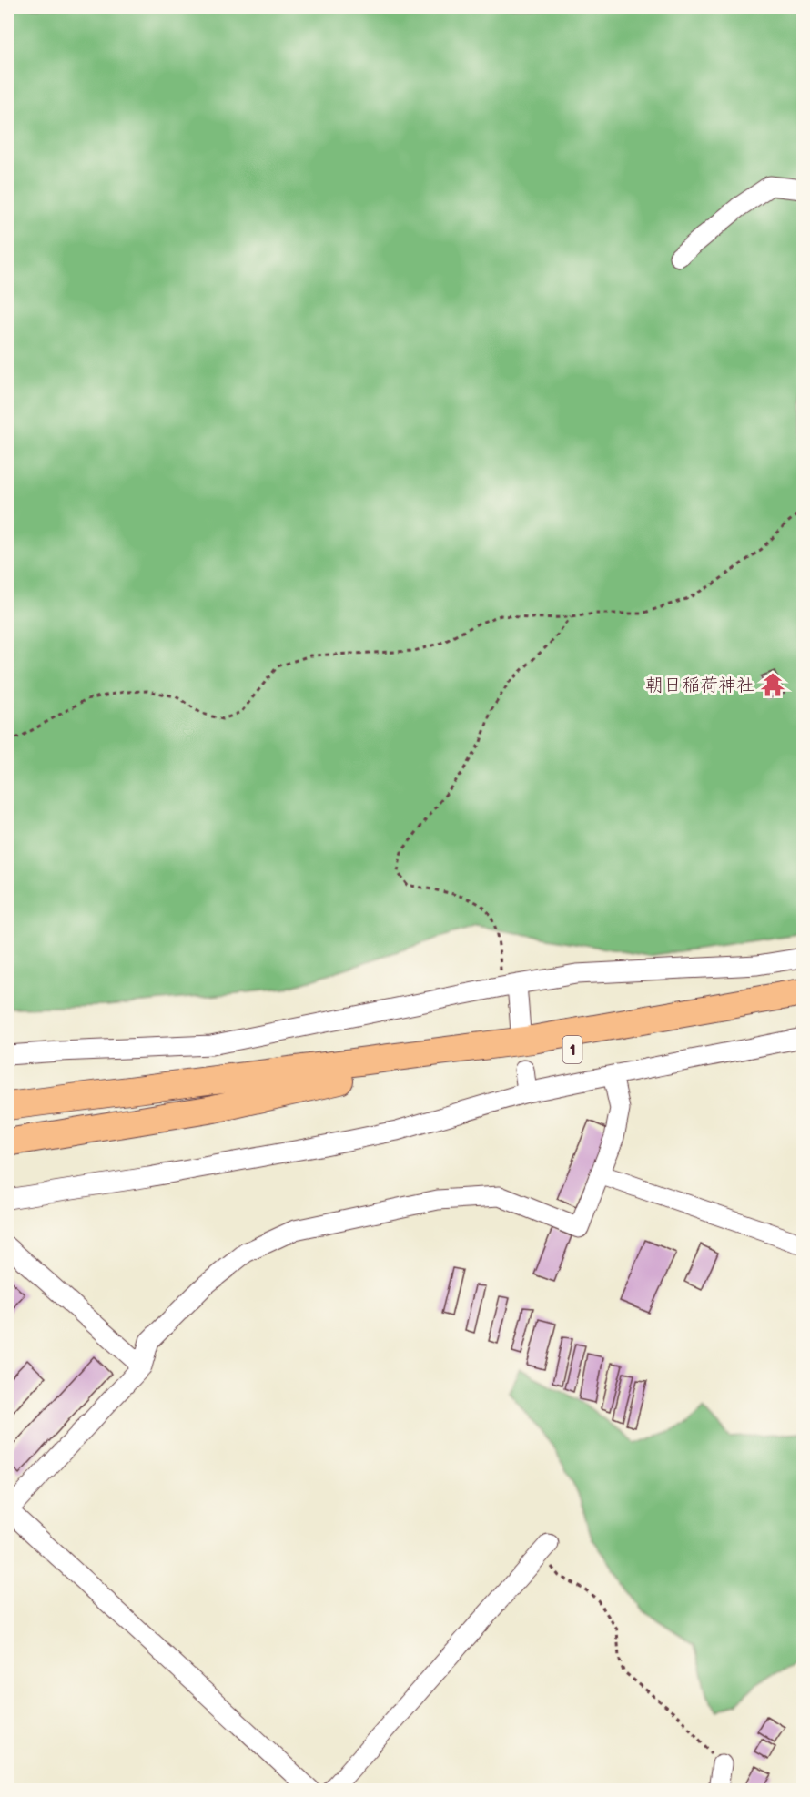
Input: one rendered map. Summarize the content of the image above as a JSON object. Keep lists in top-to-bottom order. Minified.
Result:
{"streets":{"highway":["1"]},"places":{"temple":["朝日稲荷神社"]}}
